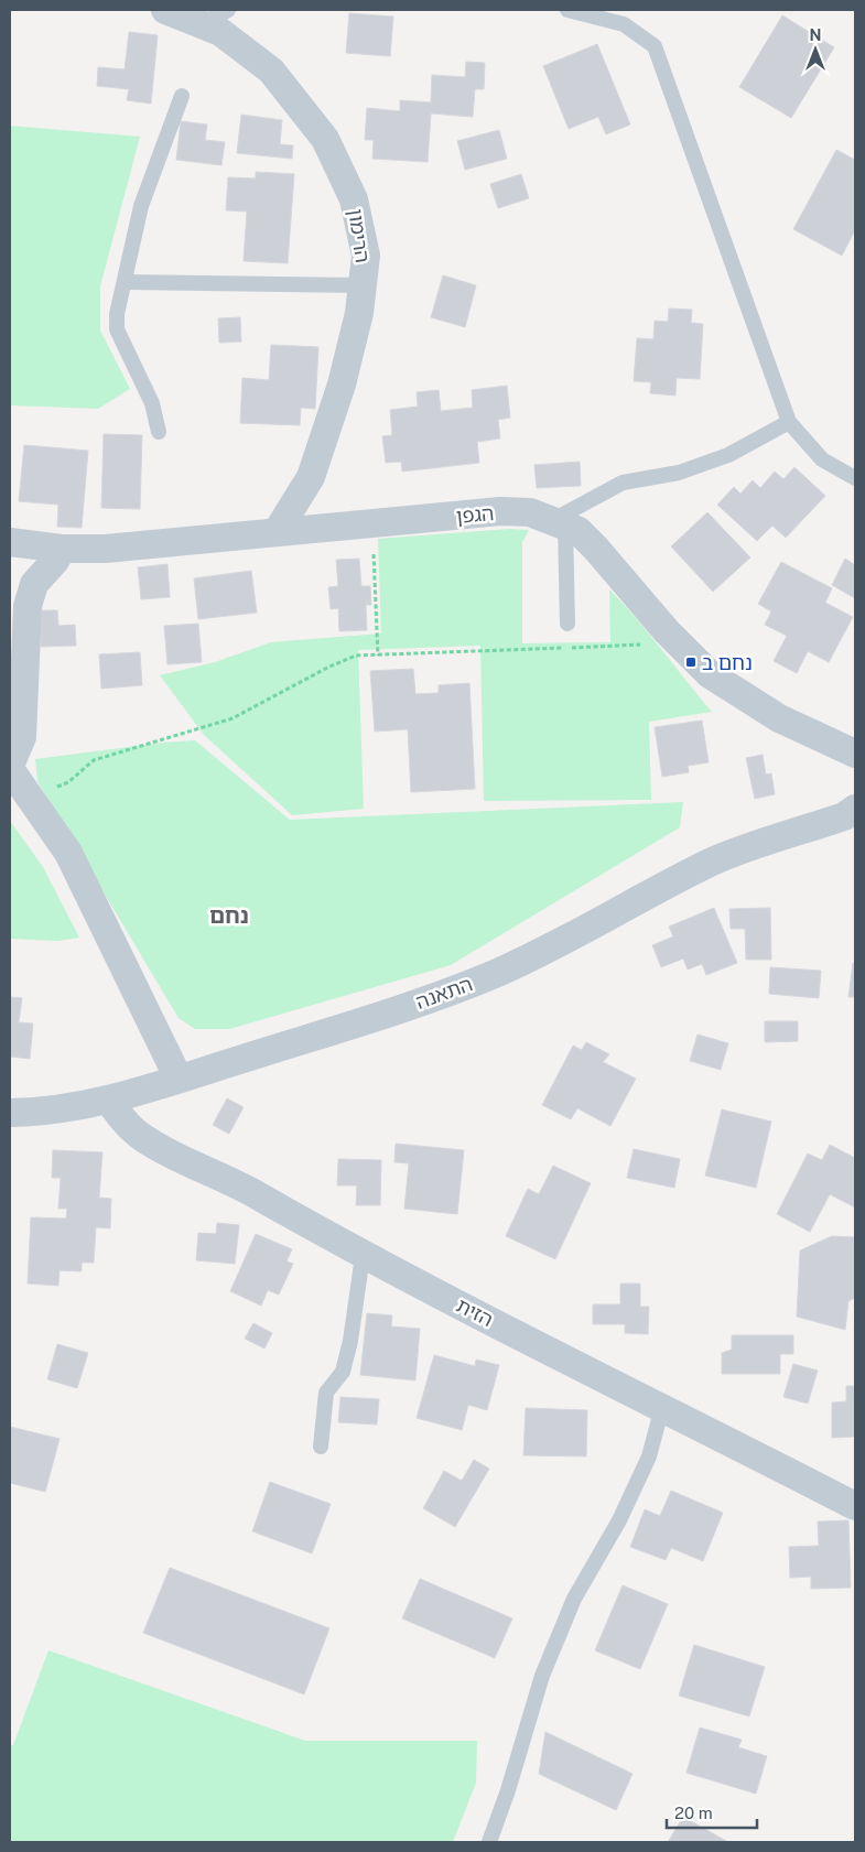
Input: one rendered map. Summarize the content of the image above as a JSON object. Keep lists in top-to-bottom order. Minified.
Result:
{"streets":{"street":["הרימון","הגפן","התאנה","הזית"]},"crossings":[["הרימון","הגפן"],["התאנה","הזית"]],"districts":["נחם"],"places":{"transit":["נחם ב"]},"scale_bar":"20 m","north":"top"}
